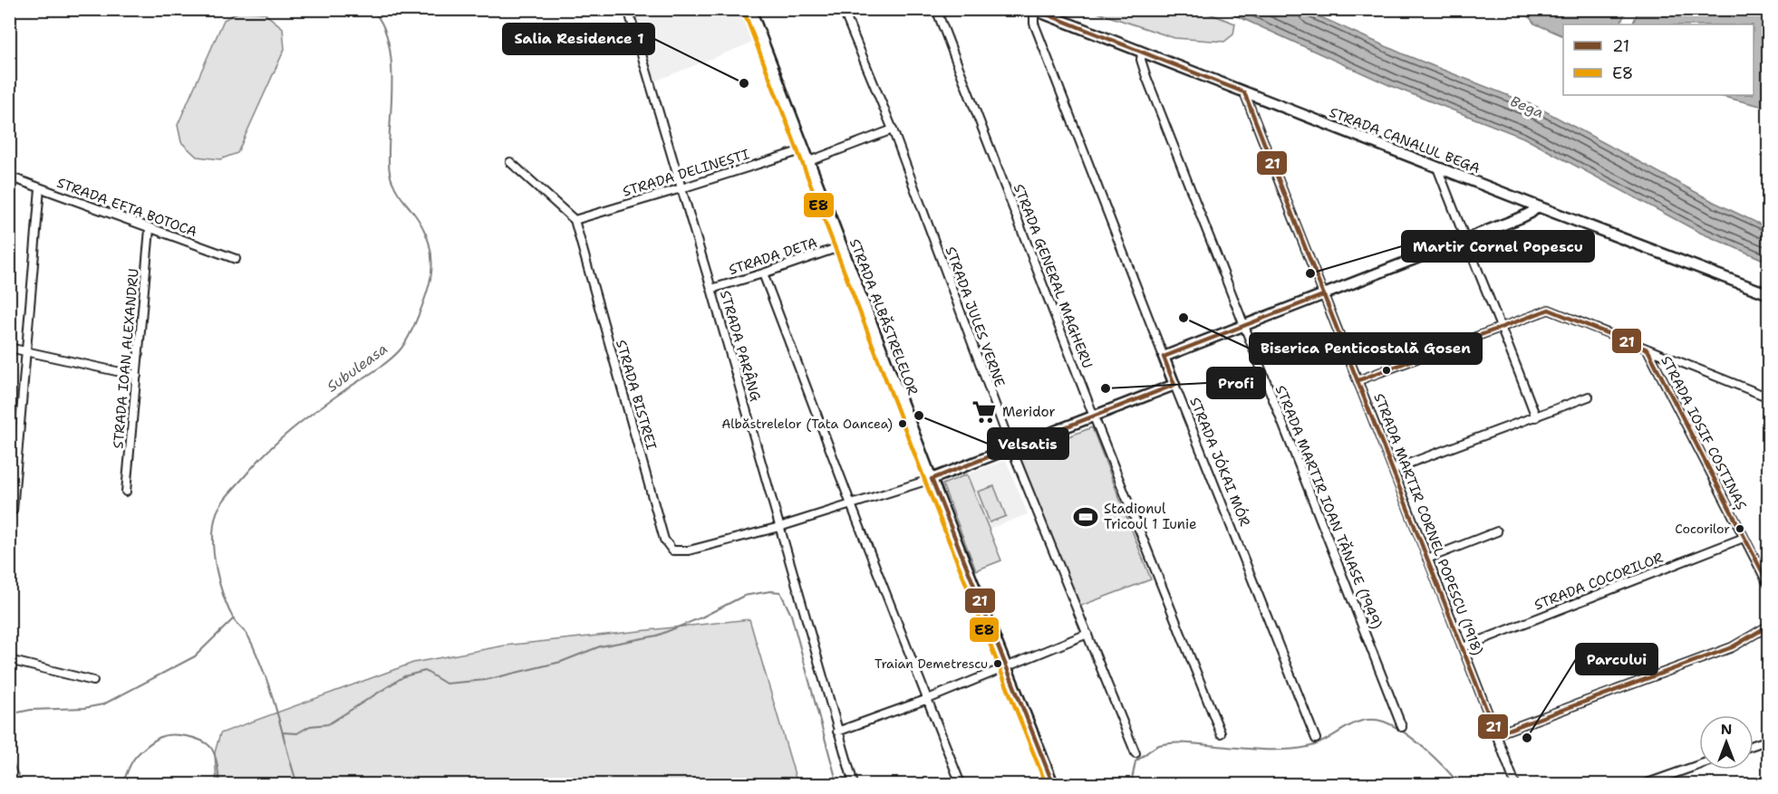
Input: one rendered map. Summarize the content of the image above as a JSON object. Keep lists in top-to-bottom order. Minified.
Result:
{"streets":{"street":["STRADA CANALUL BEGA","STRADA DELINEȘTI","STRADA EFTA BOTOCA","STRADA DETA","STRADA GENERAL MAGHERU","STRADA ALBĂSTRELELOR","STRADA JULES VERNE","STRADA PARÂNG","STRADA IOAN ALEXANDRU","STRADA BISTREI","STRADA IOSIF COSTINAȘ","STRADA JÓKAI MÓR","STRADA MARTIR IOAN TĂNASE (1949)","STRADA MARTIR CORNEL POPESCU (1918)","STRADA COCORILOR"]},"crossings":[["STRADA CANALUL BEGA","STRADA JÓKAI MÓR"],["STRADA CANALUL BEGA","STRADA MARTIR IOAN TĂNASE (1949)"],["STRADA CANALUL BEGA","STRADA MARTIR CORNEL POPESCU (1918)"],["STRADA DELINEȘTI","STRADA ALBĂSTRELELOR"],["STRADA DELINEȘTI","STRADA PARÂNG"],["STRADA DELINEȘTI","STRADA BISTREI"],["STRADA EFTA BOTOCA","STRADA IOAN ALEXANDRU"],["STRADA DETA","STRADA ALBĂSTRELELOR"],["STRADA DETA","STRADA PARÂNG"],["STRADA PARÂNG","STRADA BISTREI"],["STRADA IOSIF COSTINAȘ","STRADA COCORILOR"],["STRADA MARTIR CORNEL POPESCU (1918)","STRADA COCORILOR"]],"water":["Bega","Subuleasa"],"places":{"other":["Salia Residence 1","Martir Cornel Popescu","Biserica Penticostală Gosen","Profi","Velsatis","Albăstrelelor (Tata Oancea)","Cocorilor","Traian Demetrescu","Parcului"],"supermarket":["Meridor"],"sports":["Stadionul Tricoul 1 Iunie"]},"lines":["transit line 21","transit line E8"],"legend":["21","E8"],"north":"top"}
